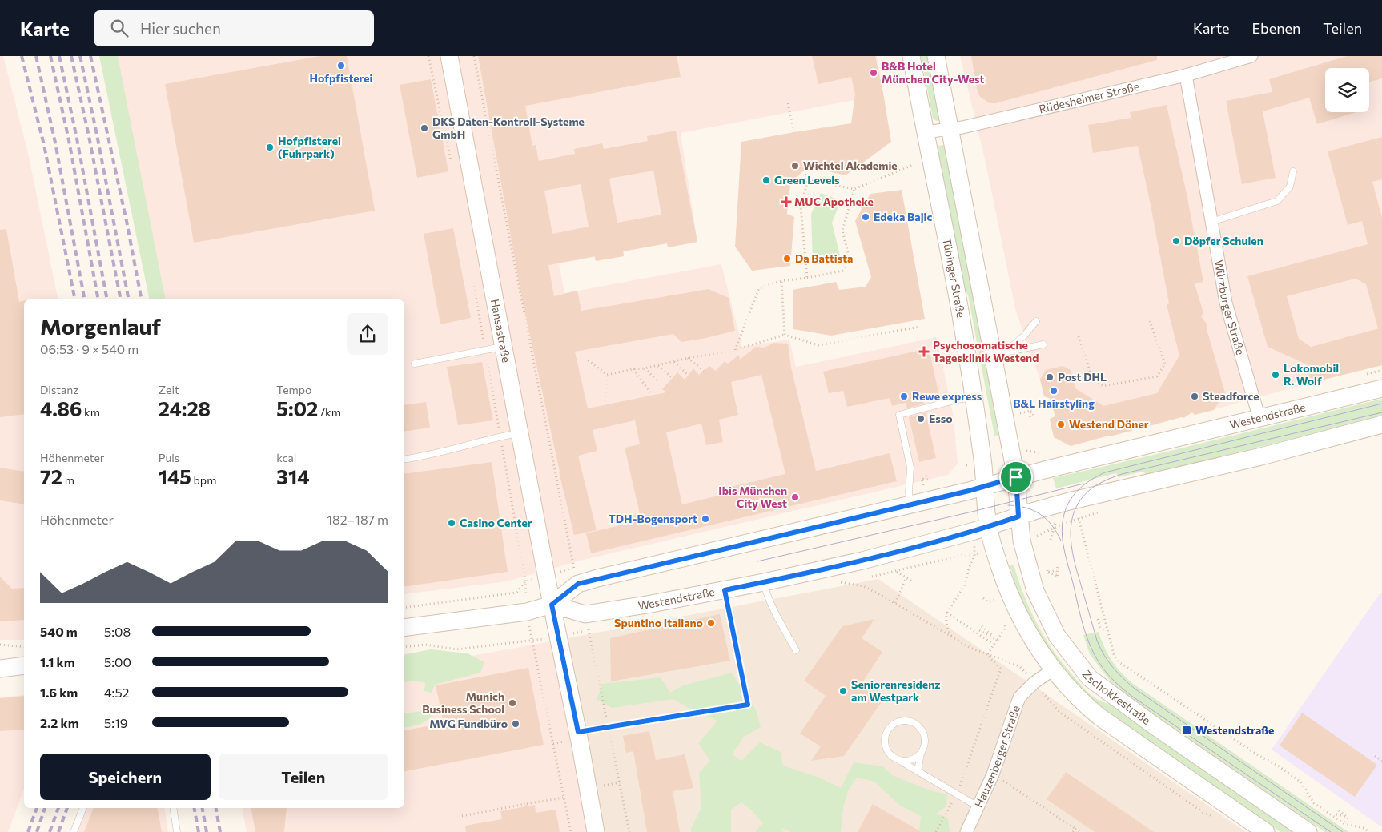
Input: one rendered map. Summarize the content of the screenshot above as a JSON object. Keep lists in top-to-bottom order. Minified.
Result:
{"streets":{"main road":["Tübinger Straße","Hansastraße","Westendstraße","Zschokkestraße"],"street":["Rüdesheimer Straße","Würzburger Straße","Hauzenberger Straße"]},"crossings":[["Rüdesheimer Straße","Tübinger Straße"],["Rüdesheimer Straße","Würzburger Straße"],["Tübinger Straße","Westendstraße"],["Würzburger Straße","Westendstraße"],["Hansastraße","Westendstraße"],["Westendstraße","Zschokkestraße"]],"places":{"other":["Hofpfisterei","B&B Hotel München City-West","DKS Daten-Kontroll-Systeme GmbH","Hofpfisterei (Fuhrpark)","Wichtel Akademie","Green Levels","Edeka Bajic","Döpfer Schulen","Da Battista","Lokomobil R. Wolf","Post DHL","B&L Hairstyling","Rewe express","Steadforce","Esso","Westend Döner","Ibis München City West","TDH-Bogensport","Casino Center","Spuntino Italiano","Seniorenresidenz am Westpark","Munich Business School","MVG Fundbüro"],"health":["MUC Apotheke","Psychosomatische Tagesklinik Westend"],"transit":["Westendstraße"]},"page":{"header":"Karte","search":"Hier suchen","nav":["Karte","Ebenen","Teilen"],"heading":["Morgenlauf","06:53 · 9 × 540 m"],"stats":[["Distanz","4.86 km"],["Zeit","24:28"],["Tempo","5:02 /km"],["Höhenmeter","72 m"],["Puls","145 bpm"],["kcal","314"]],"chart":["Höhenmeter","182–187 m"],"list":[{"name":"540 m","note":"5:08"},{"name":"1.1 km","note":"5:00"},{"name":"1.6 km","note":"4:52"},{"name":"2.2 km","note":"5:19"}],"buttons":["Speichern","Teilen"]}}
